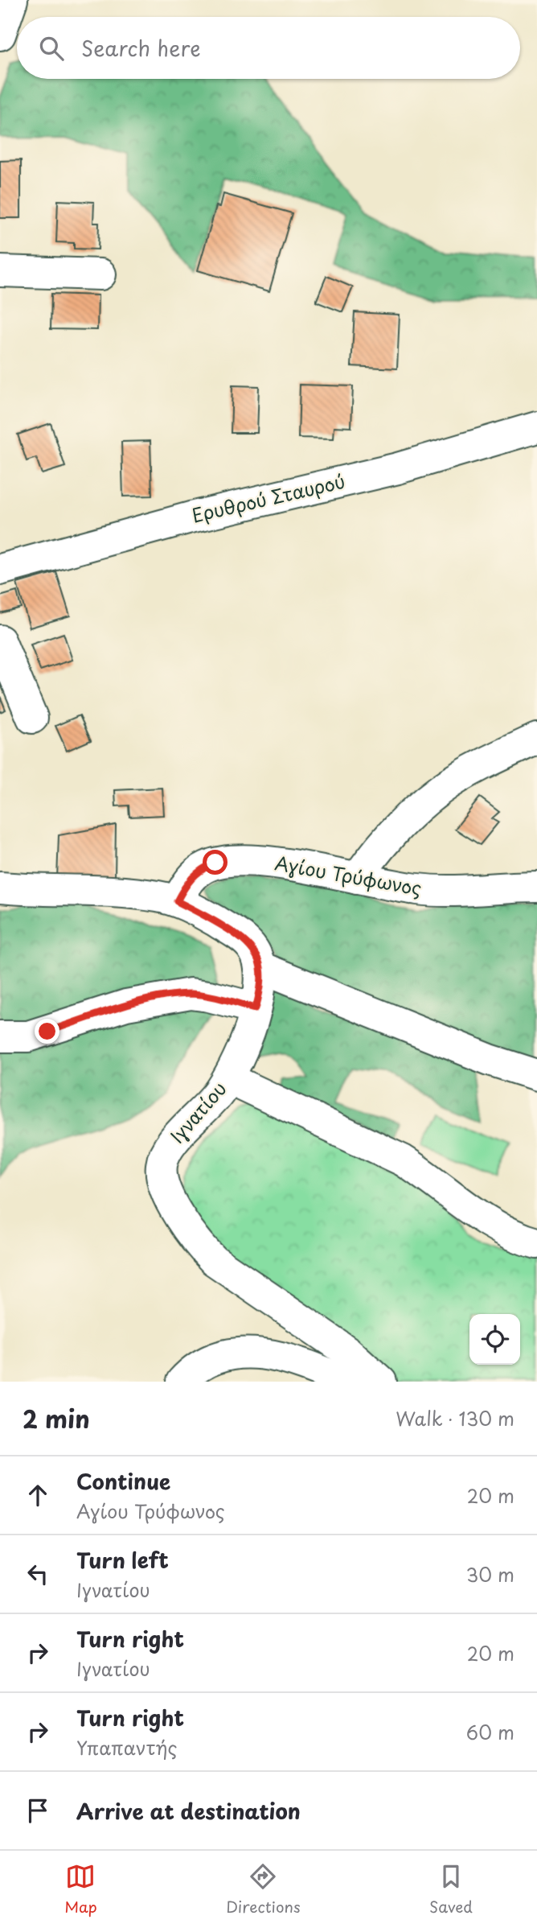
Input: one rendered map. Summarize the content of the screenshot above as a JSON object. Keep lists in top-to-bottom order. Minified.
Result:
{"streets":{"street":["Ερυθρού Σταυρού","Αγίου Τρύφωνος","Ιγνατίου"]},"page":{"search":"Search here","heading":["2 min","Walk · 130 m"],"list":[["Continue","Αγίου Τρύφωνος","20 m"],["Turn left","Ιγνατίου","30 m"],["Turn right","Ιγνατίου","20 m"],["Turn right","Υπαπαντής","60 m"],"Arrive at destination"],"nav":["Map","Directions","Saved"]}}
